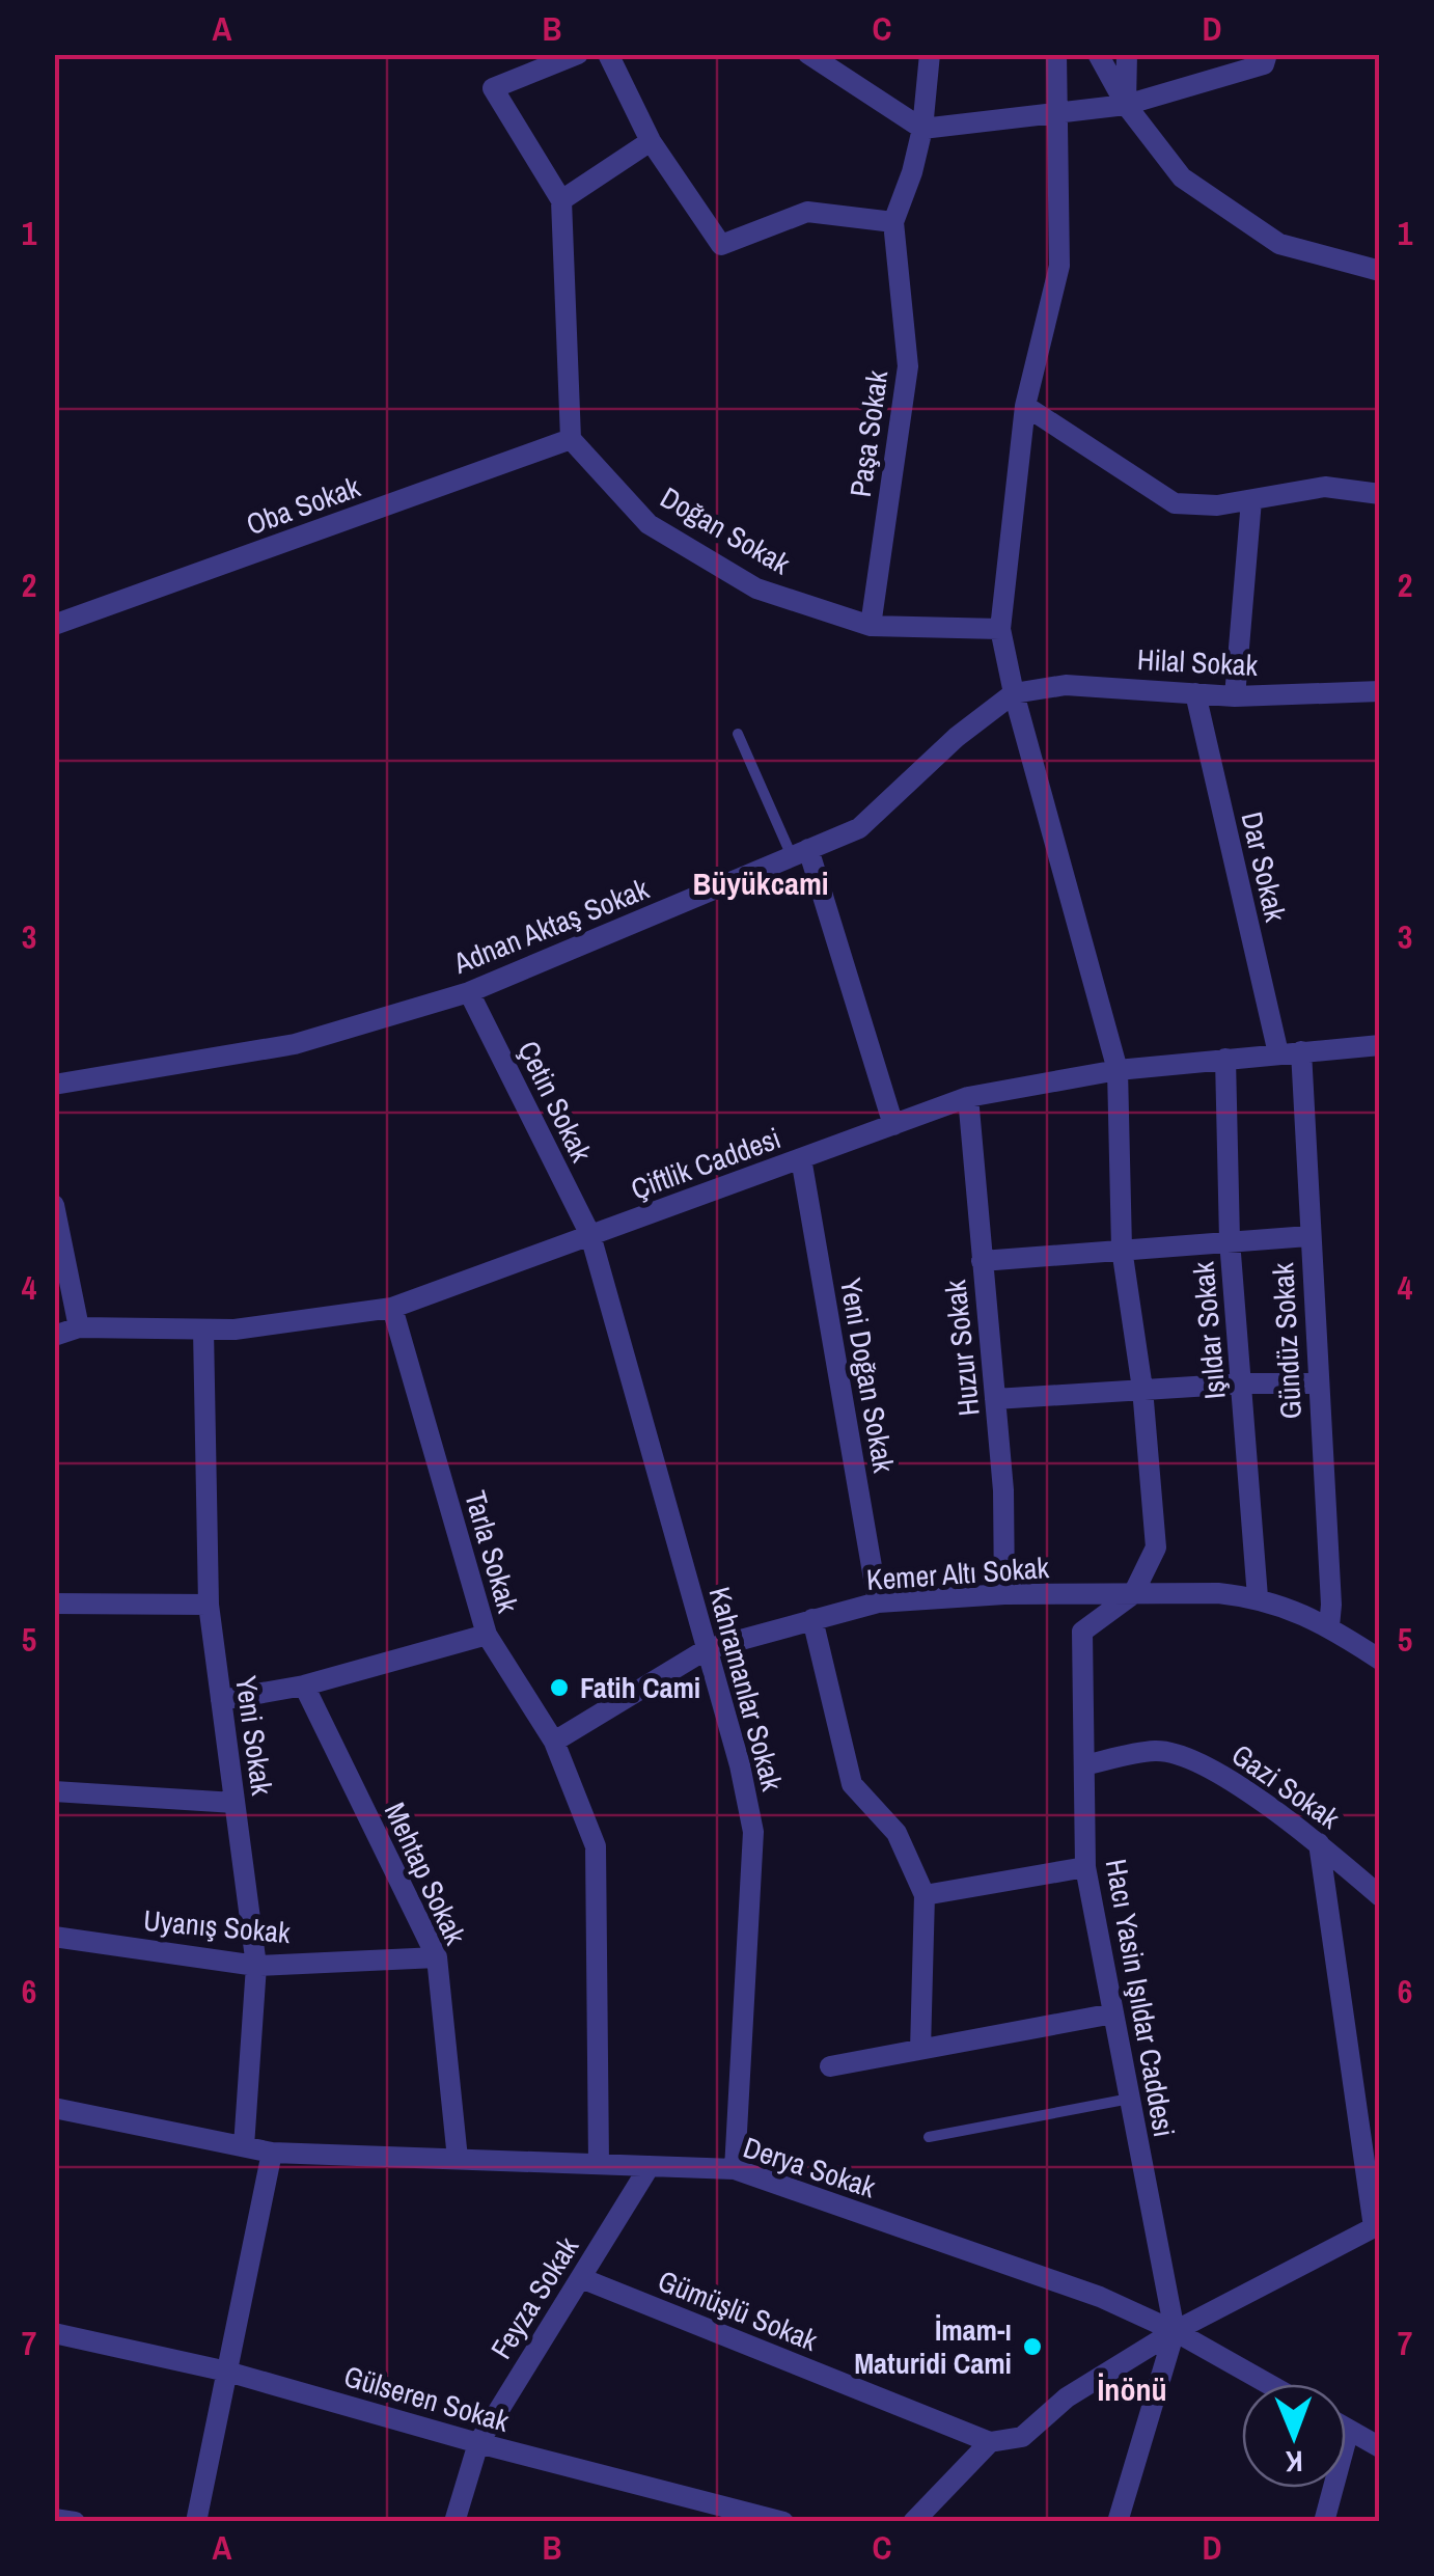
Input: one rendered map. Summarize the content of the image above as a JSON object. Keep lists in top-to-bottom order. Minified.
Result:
{"streets":{"street":["Paşa Sokak","Oba Sokak","Doğan Sokak","Hilal Sokak","Dar Sokak","Adnan Aktaş Sokak","Çetin Sokak","Çiftlik Caddesi","Işıldar Sokak","Gündüz Sokak","Huzur Sokak","Yeni Doğan Sokak","Tarla Sokak","Kemer Altı Sokak","Kahramanlar Sokak","Yeni Sokak","Gazi Sokak","Mehtap Sokak","Uyanış Sokak","Hacı Yasin Işıldar Caddesi","Derya Sokak","Feyza Sokak","Gümüşlü Sokak","Gülseren Sokak"]},"crossings":[["Paşa Sokak","Doğan Sokak"],["Oba Sokak","Doğan Sokak"],["Doğan Sokak","Hacı Yasin Işıldar Caddesi"],["Hilal Sokak","Dar Sokak"],["Hilal Sokak","Adnan Aktaş Sokak"],["Hilal Sokak","Hacı Yasin Işıldar Caddesi"],["Dar Sokak","Çiftlik Caddesi"],["Adnan Aktaş Sokak","Çetin Sokak"],["Adnan Aktaş Sokak","Hacı Yasin Işıldar Caddesi"],["Çetin Sokak","Çiftlik Caddesi"],["Çetin Sokak","Kahramanlar Sokak"],["Çiftlik Caddesi","Işıldar Sokak"],["Çiftlik Caddesi","Gündüz Sokak"],["Çiftlik Caddesi","Huzur Sokak"],["Çiftlik Caddesi","Yeni Doğan Sokak"],["Çiftlik Caddesi","Tarla Sokak"],["Çiftlik Caddesi","Kahramanlar Sokak"],["Çiftlik Caddesi","Yeni Sokak"],["Çiftlik Caddesi","Hacı Yasin Işıldar Caddesi"],["Işıldar Sokak","Kemer Altı Sokak"],["Gündüz Sokak","Kemer Altı Sokak"],["Huzur Sokak","Kemer Altı Sokak"],["Yeni Doğan Sokak","Kemer Altı Sokak"],["Tarla Sokak","Kemer Altı Sokak"],["Tarla Sokak","Derya Sokak"],["Kemer Altı Sokak","Kahramanlar Sokak"],["Kemer Altı Sokak","Hacı Yasin Işıldar Caddesi"],["Kahramanlar Sokak","Derya Sokak"],["Yeni Sokak","Uyanış Sokak"],["Yeni Sokak","Derya Sokak"],["Gazi Sokak","Hacı Yasin Işıldar Caddesi"],["Mehtap Sokak","Uyanış Sokak"],["Mehtap Sokak","Derya Sokak"],["Hacı Yasin Işıldar Caddesi","Derya Sokak"],["Derya Sokak","Feyza Sokak"],["Feyza Sokak","Gümüşlü Sokak"],["Feyza Sokak","Gülseren Sokak"]],"districts":["Büyükcami","İnönü"],"places":["Fatih Cami","İmam-ı Maturidi Cami"],"north":"bottom","grid":{"columns":["A","B","C","D"],"rows":["1","2","3","4","5","6","7"]}}
